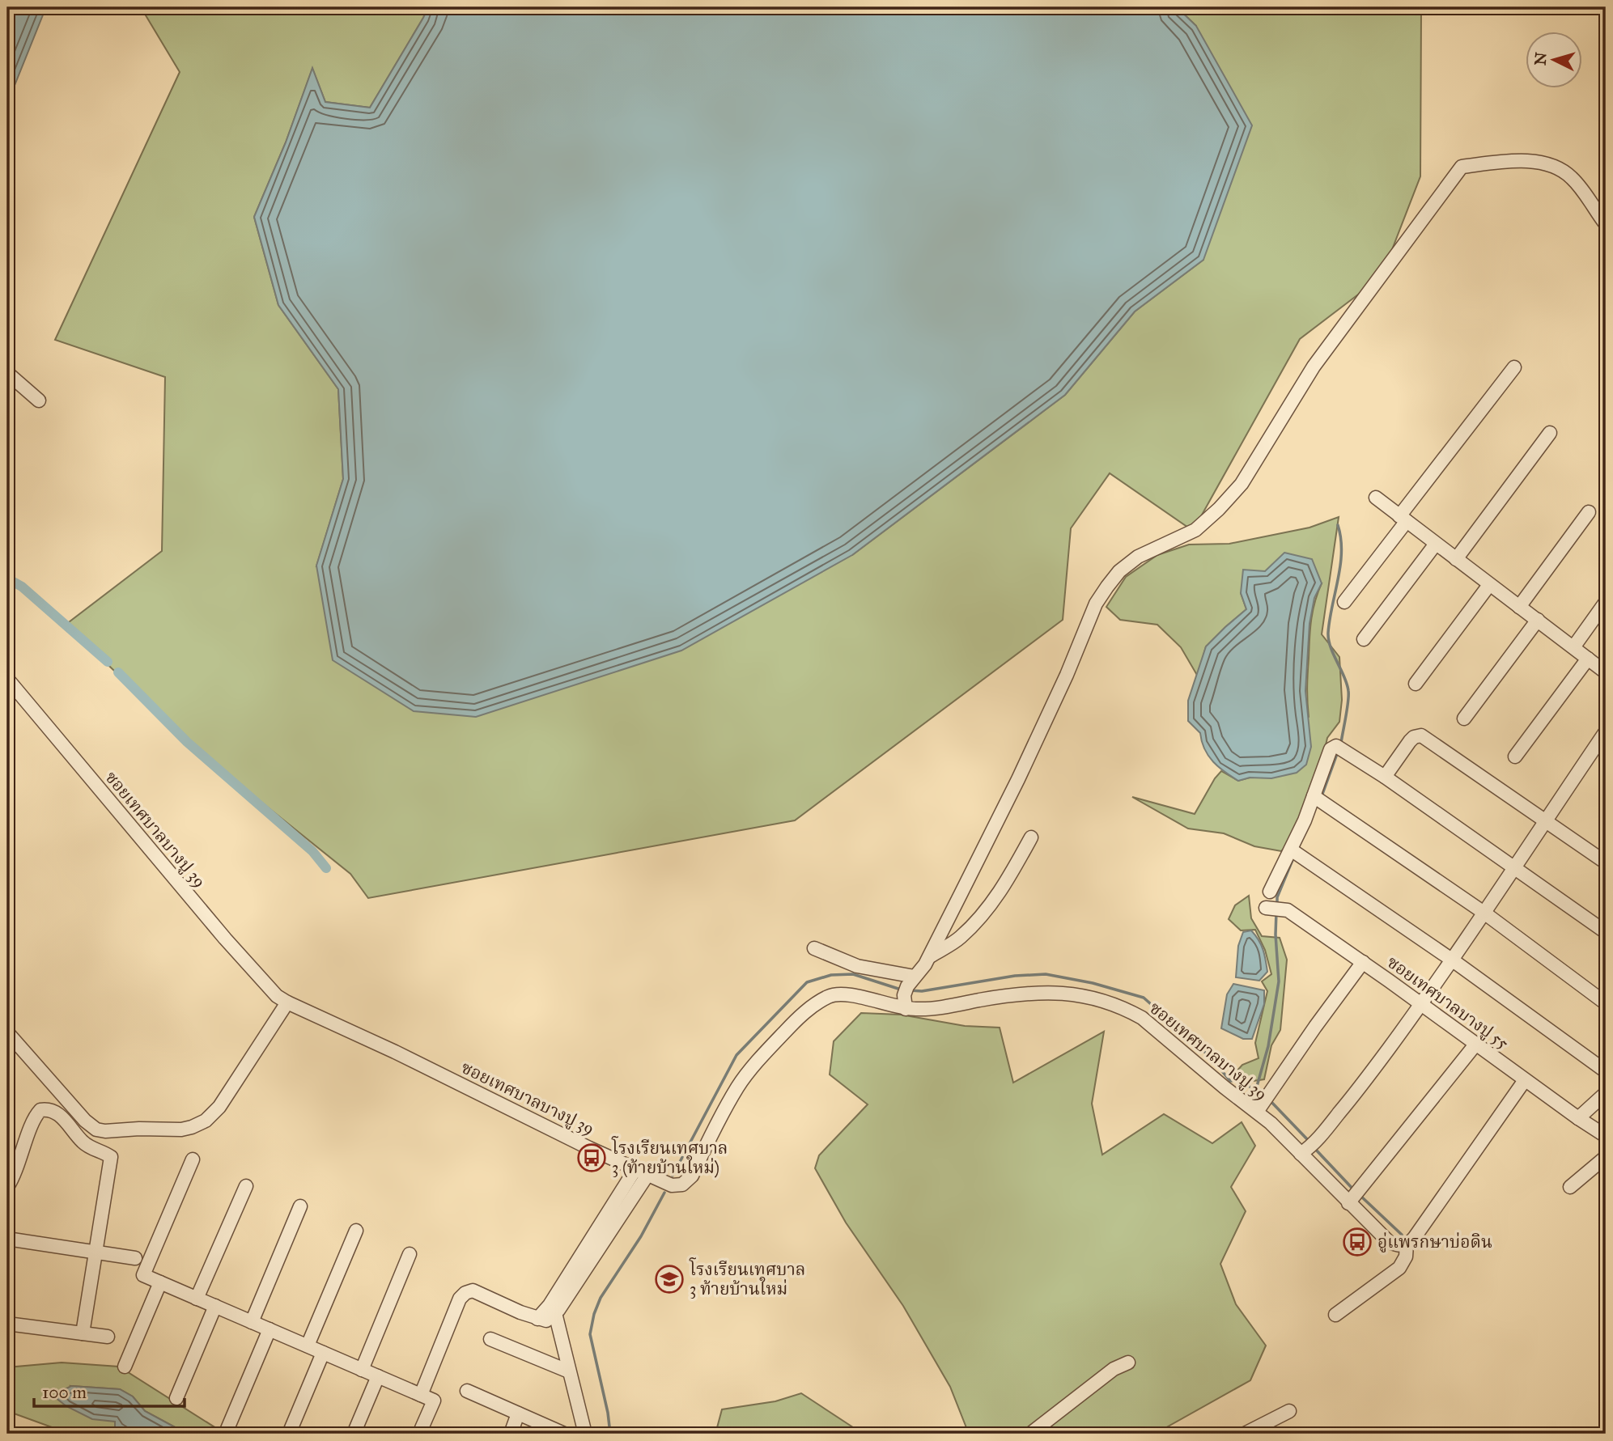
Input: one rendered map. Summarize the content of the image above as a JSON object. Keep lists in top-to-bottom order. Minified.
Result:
{"streets":{"street":["ซอยเทศบาลบางปู 39","ซอยเทศบาลบางปู 55"]},"places":{"bus stop":["โรงเรียนเทศบาล 3 (ท้ายบ้านใหม่)","อู่แพรกษาบ่อดิน"],"school or university":["โรงเรียนเทศบาล 3 ท้ายบ้านใหม่"]},"scale_bar":"100 m","north":"left"}
